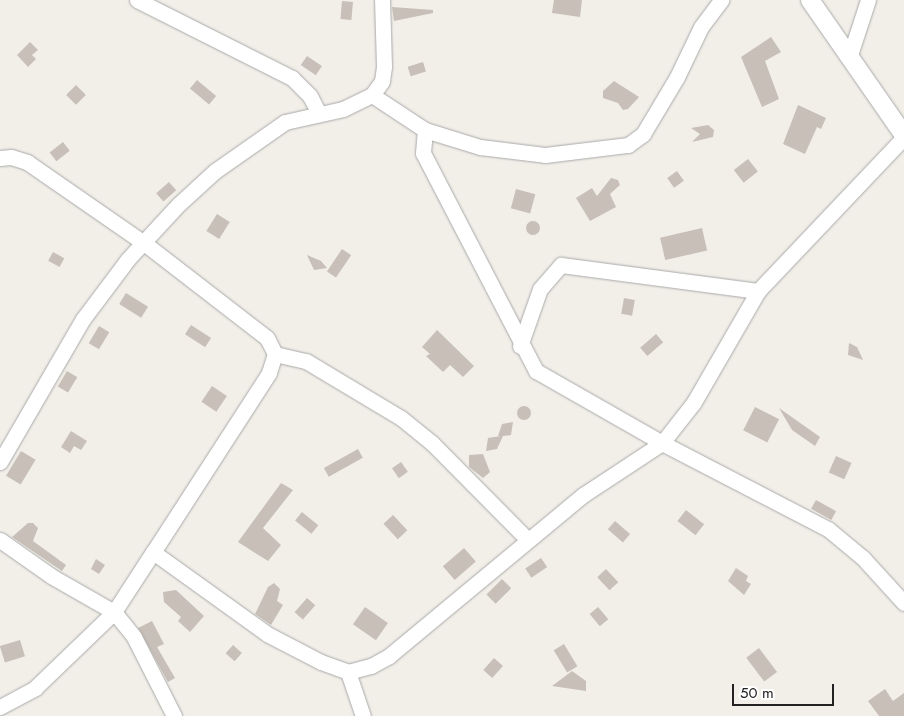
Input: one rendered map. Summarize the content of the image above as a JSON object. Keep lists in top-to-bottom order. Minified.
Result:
{"scale_bar":"50 m"}
